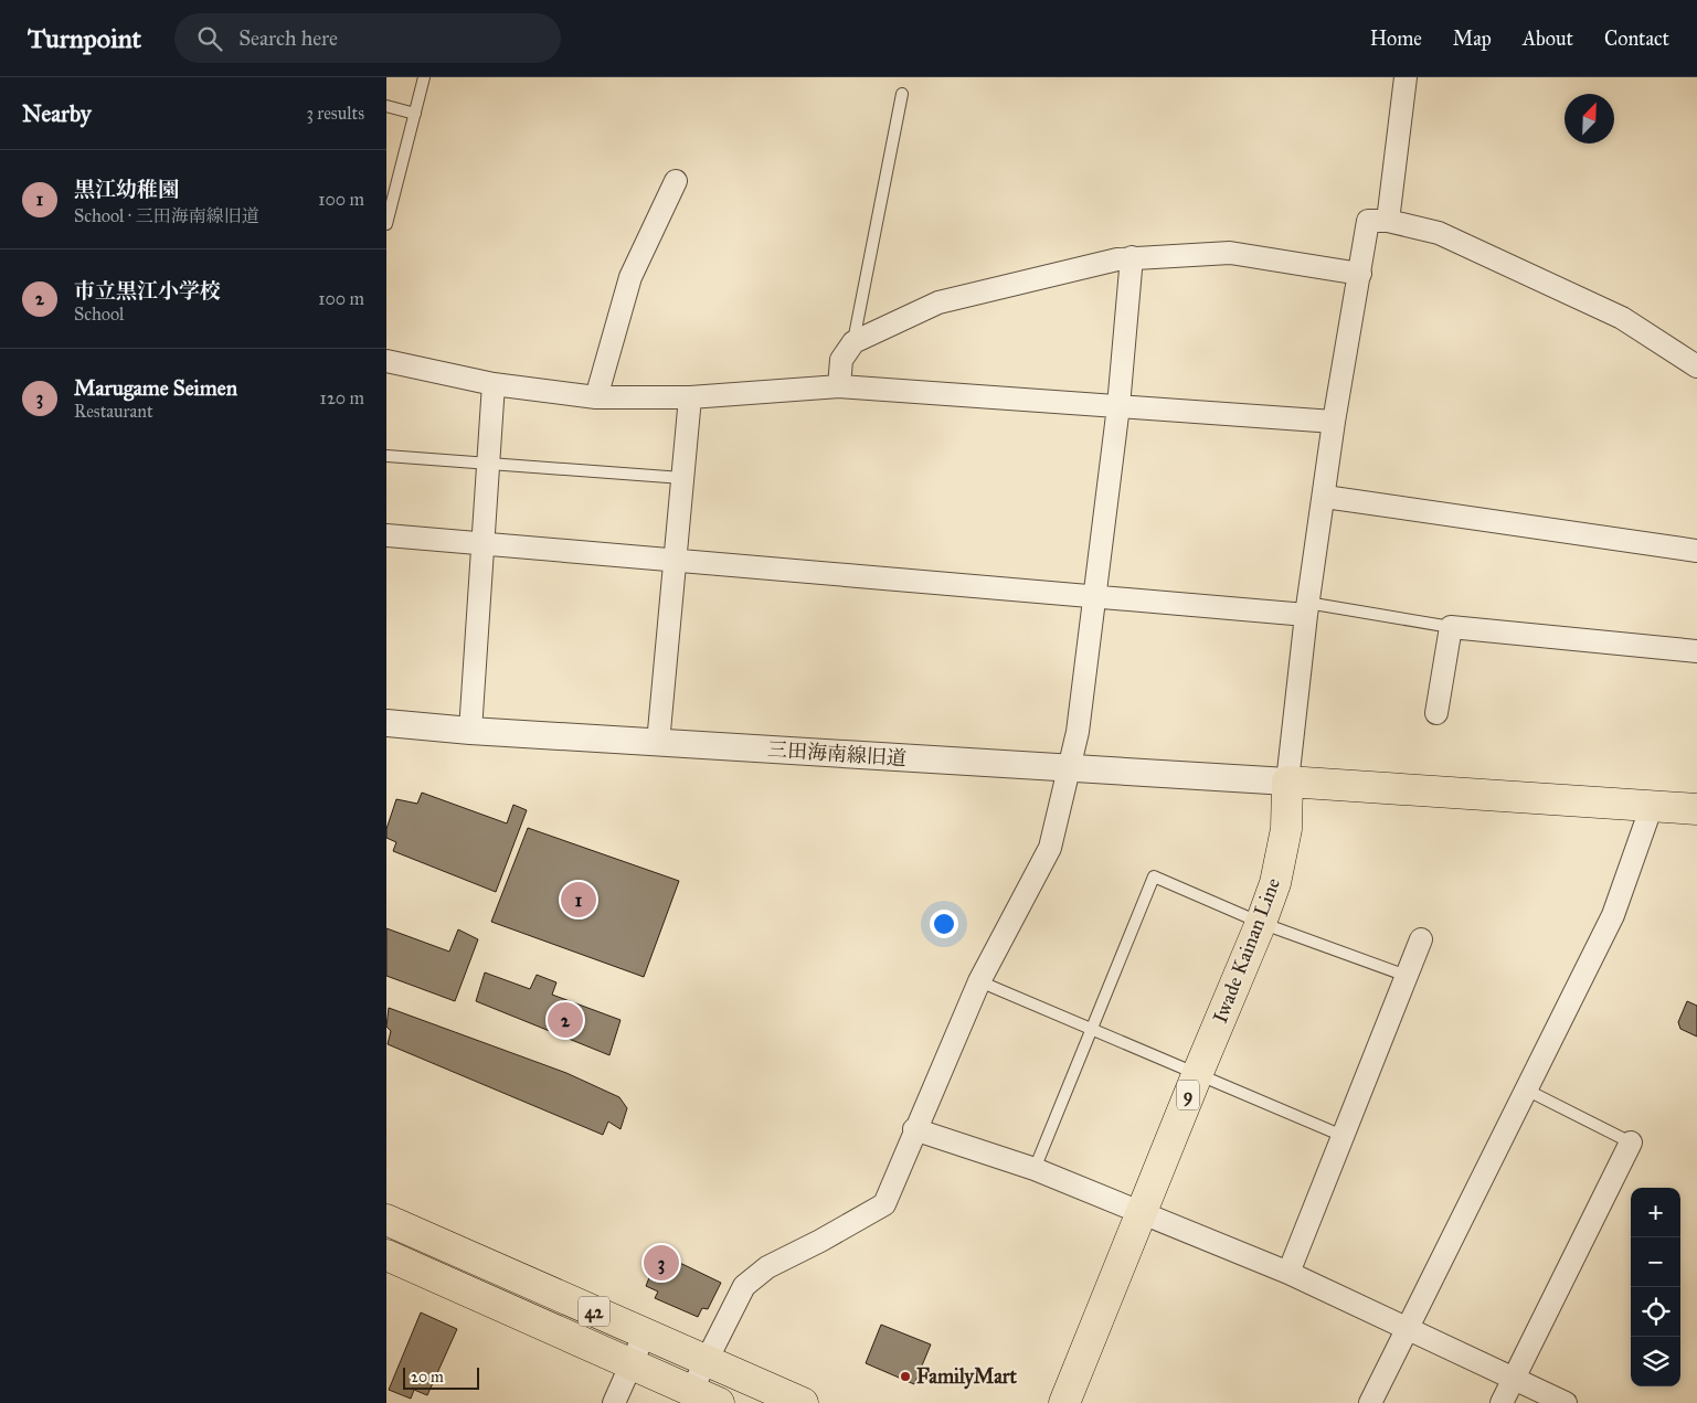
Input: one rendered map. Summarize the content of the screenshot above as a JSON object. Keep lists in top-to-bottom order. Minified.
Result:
{"streets":{"main road":["Iwade Kainan Line","9","42"],"street":["三田海南線旧道"]},"crossings":[["三田海南線旧道","Iwade Kainan Line"]],"places":["FamilyMart"],"scale_bar":"20 m","north":"top right","page":{"header":"Turnpoint","search":"Search here","nav":["Home","Map","About","Contact"],"heading":["Nearby","3 results"],"list":[{"mark":"1","name":"黒江幼稚園","note":"School · 三田海南線旧道","value":"100 m"},{"mark":"2","name":"市立黒江小学校","note":"School","value":"100 m"},{"mark":"3","name":"Marugame Seimen","note":"Restaurant","value":"120 m"}],"pins":["1","2","3"],"map_buttons":["+","−"],"scale":"20 m"}}
